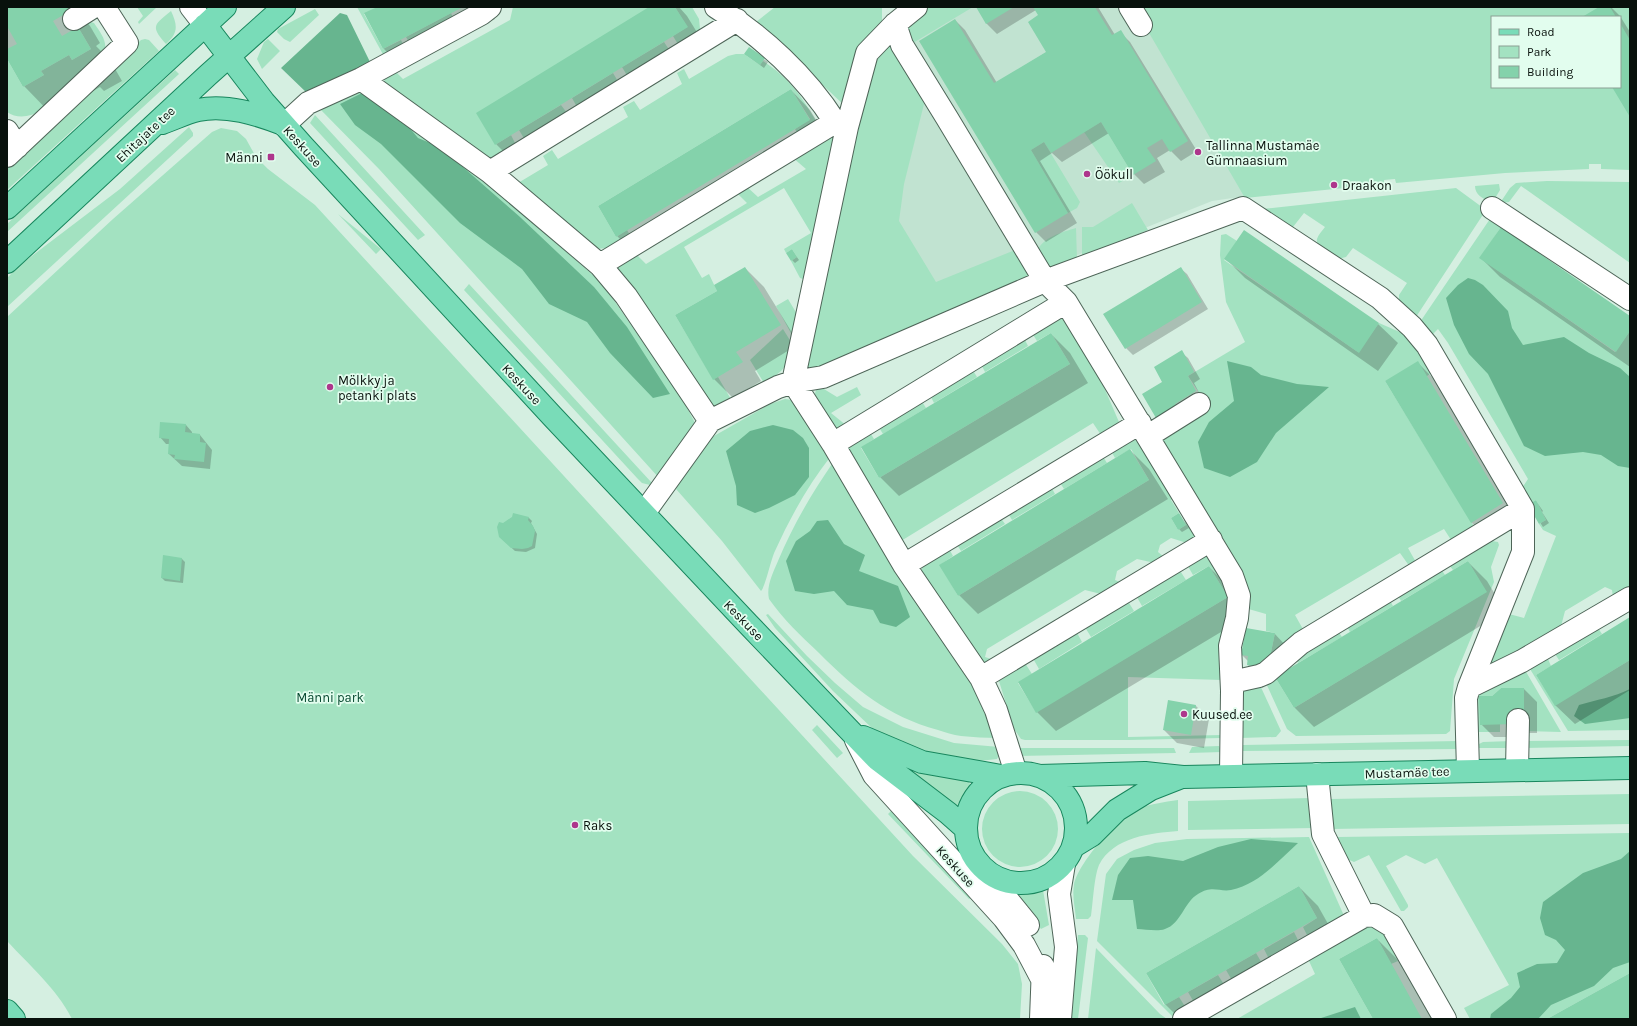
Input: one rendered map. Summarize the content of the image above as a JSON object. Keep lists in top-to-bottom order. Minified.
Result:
{"streets":{"main road":["Ehitajate tee","Keskuse","Mustamäe tee"]},"crossings":[["Ehitajate tee","Keskuse"],["Keskuse","Mustamäe tee"]],"parks":["Männi park"],"places":{"other":["Tallinna Mustamäe Gümnaasium","Öökull","Draakon","Mölkky ja petanki plats","Kuused.ee","Raks"],"transit":["Männi"]},"legend":["Road","Park","Building"]}
